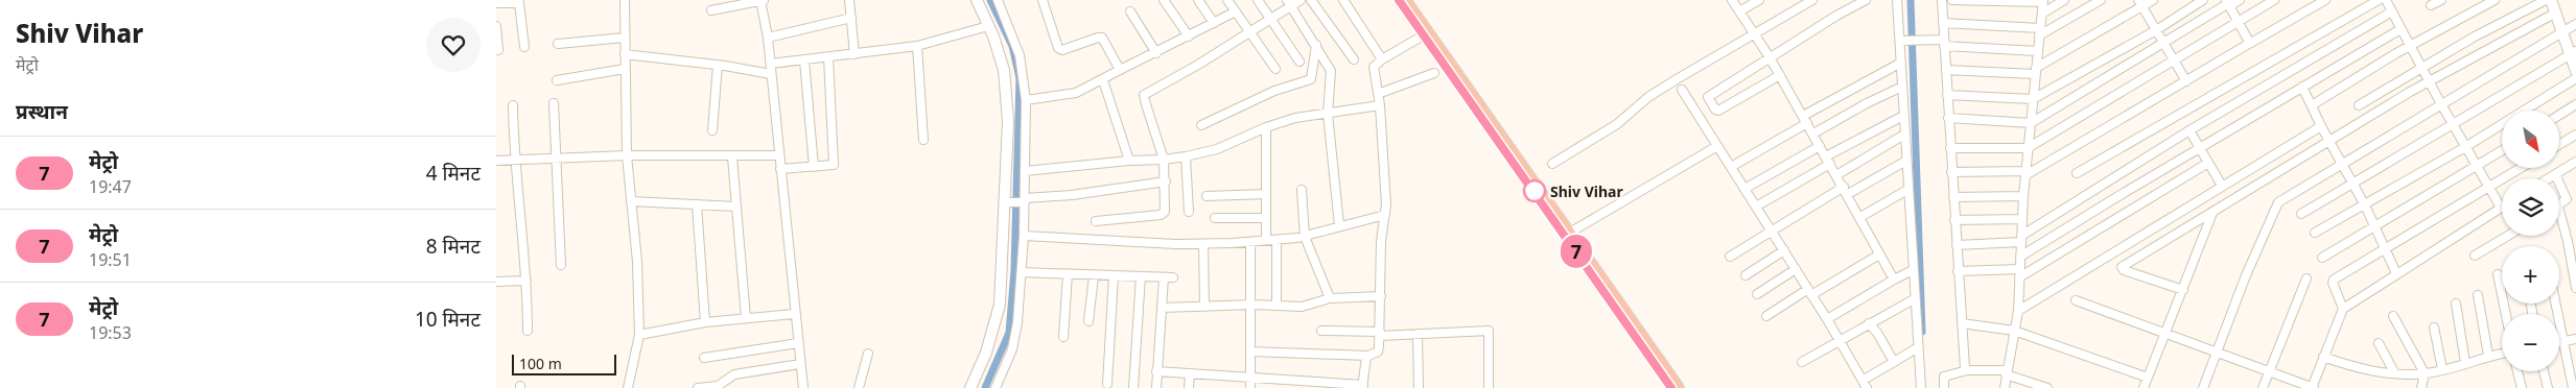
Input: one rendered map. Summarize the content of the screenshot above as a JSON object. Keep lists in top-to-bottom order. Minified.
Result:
{"places":["Shiv Vihar"],"lines":["metro line 7"],"scale_bar":"100 m","north":"bottom right","page":{"heading":[["Shiv Vihar","मेट्रो"],"प्रस्थान"],"on_map":"7","map_buttons":["+","−"],"list":[{"mark":"7","name":"मेट्रो","note":"19:47","value":"4 मिनट"},{"mark":"7","name":"मेट्रो","note":"19:51","value":"8 मिनट"},{"mark":"7","name":"मेट्रो","note":"19:53","value":"10 मिनट"}],"scale":"100 m"}}
